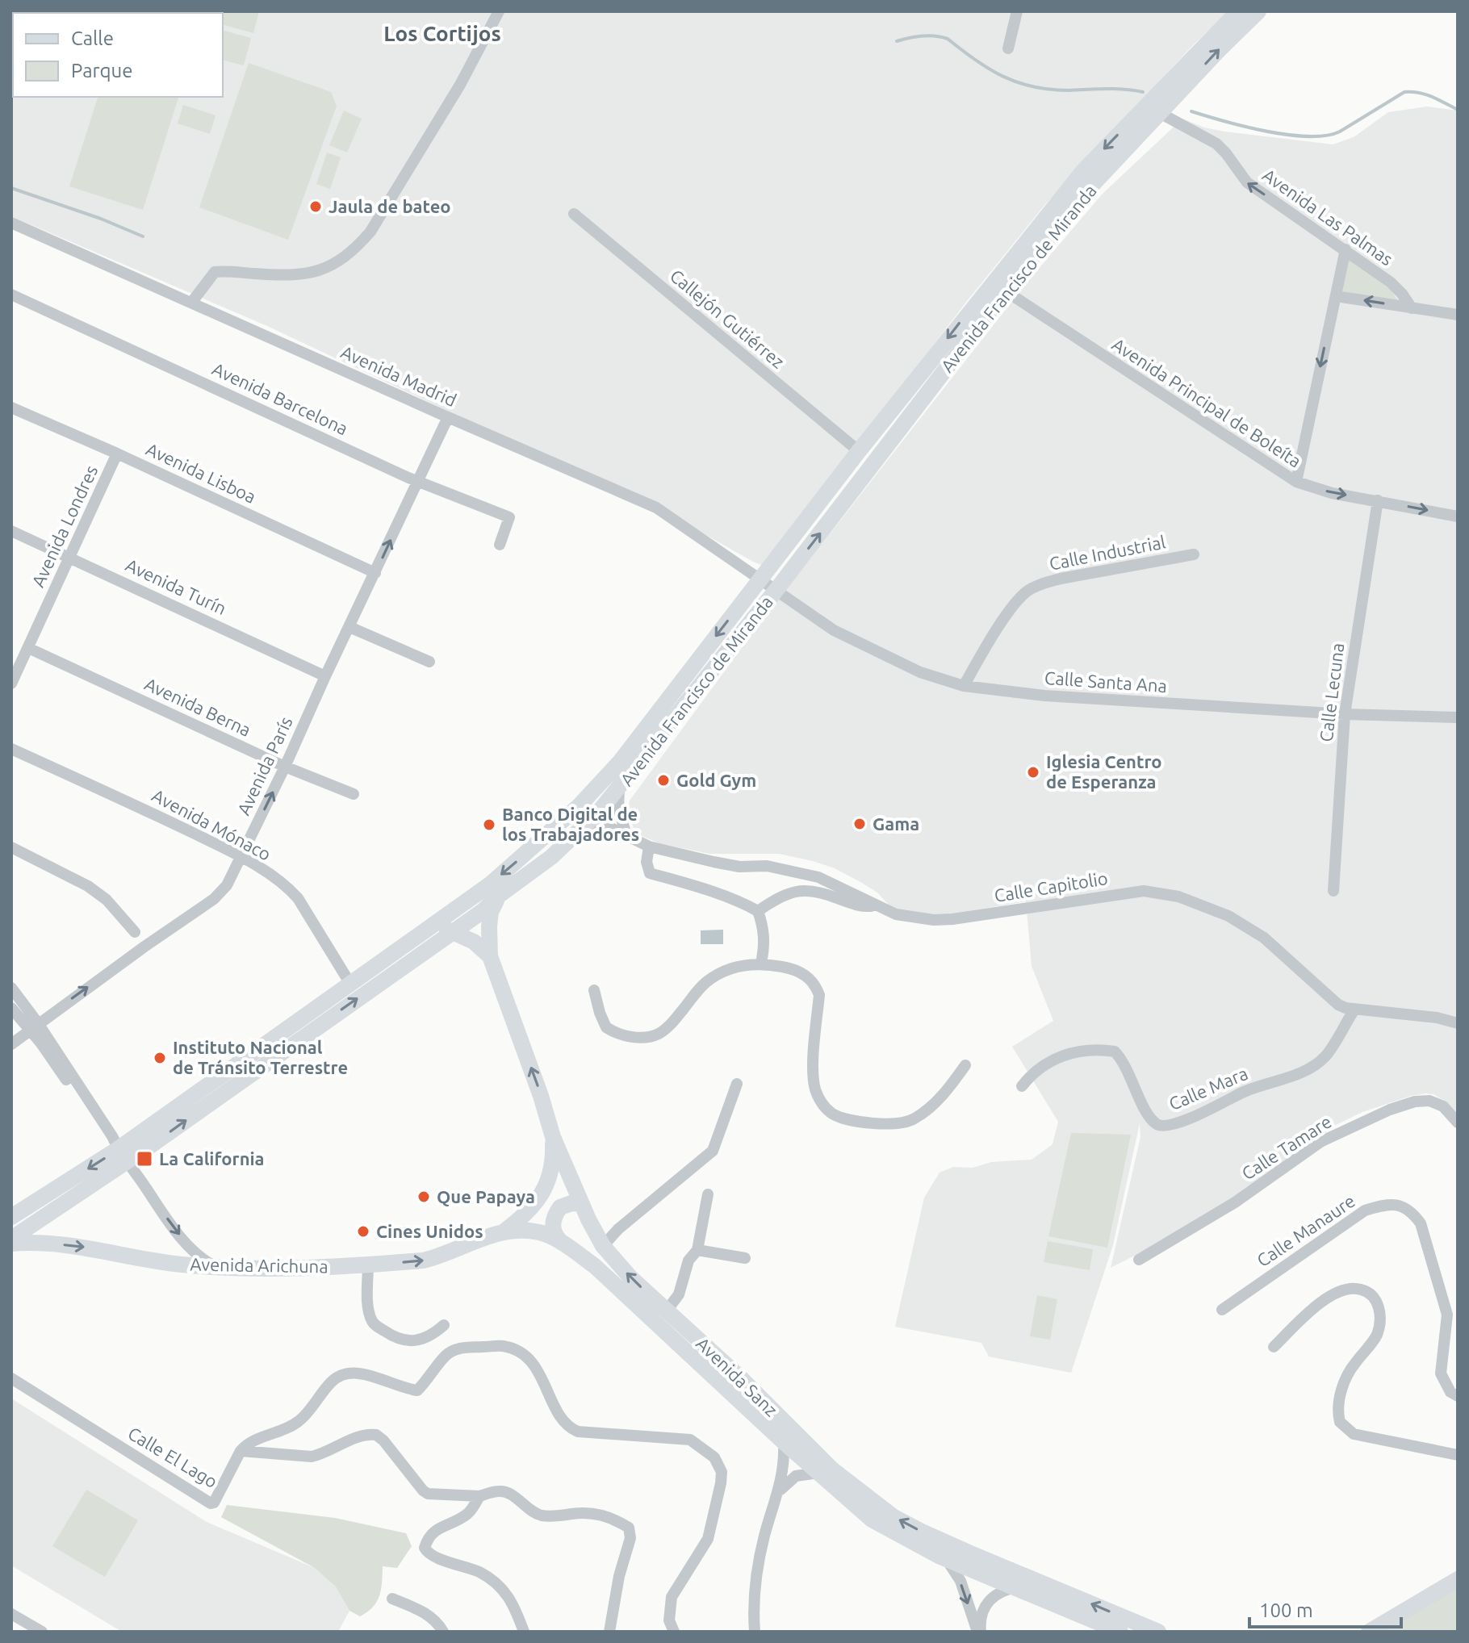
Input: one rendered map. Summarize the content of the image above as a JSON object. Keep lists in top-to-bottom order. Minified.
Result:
{"streets":{"main road":["Avenida Francisco de Miranda","Avenida Arichuna","Avenida Sanz"],"street":["Avenida Las Palmas","Callejón Gutiérrez","Avenida Madrid","Avenida Barcelona","Avenida Principal de Boleíta","Avenida Lisboa","Avenida Londres","Calle Industrial","Avenida Turín","Calle Santa Ana","Calle Lecuna","Avenida Berna","Avenida París","Avenida Mónaco","Calle Capitolio","Calle Mara","Calle Tamare","Calle Manaure","Calle El Lago"]},"crossings":[["Avenida Las Palmas","Avenida Francisco de Miranda"],["Avenida Francisco de Miranda","Callejón Gutiérrez"],["Avenida Francisco de Miranda","Avenida Madrid"],["Avenida Francisco de Miranda","Avenida Principal de Boleíta"],["Avenida Francisco de Miranda","Calle Santa Ana"],["Avenida Francisco de Miranda","Avenida Mónaco"],["Avenida Francisco de Miranda","Calle Capitolio"],["Avenida Francisco de Miranda","Avenida Arichuna"],["Avenida Madrid","Calle Santa Ana"],["Avenida Madrid","Avenida París"],["Avenida Barcelona","Avenida París"],["Avenida Principal de Boleíta","Calle Lecuna"],["Avenida Lisboa","Avenida Londres"],["Avenida Lisboa","Avenida París"],["Avenida Londres","Avenida Turín"],["Avenida Londres","Avenida Berna"],["Calle Industrial","Calle Santa Ana"],["Avenida Turín","Avenida París"],["Calle Santa Ana","Calle Lecuna"],["Avenida Berna","Avenida París"],["Avenida París","Avenida Mónaco"],["Calle Capitolio","Calle Mara"],["Avenida Arichuna","Avenida Sanz"]],"one_way":["Avenida Las Palmas","Avenida París","Avenida Arichuna"],"districts":["Los Cortijos"],"places":{"other":["Jaula de bateo","Iglesia Centro de Esperanza","Gold Gym","Gama","Banco Digital de los Trabajadores","Instituto Nacional de Tránsito Terrestre","Que Papaya","Cines Unidos"],"transit":["La California"]},"legend":["Calle","Parque"],"scale_bar":"100 m"}
